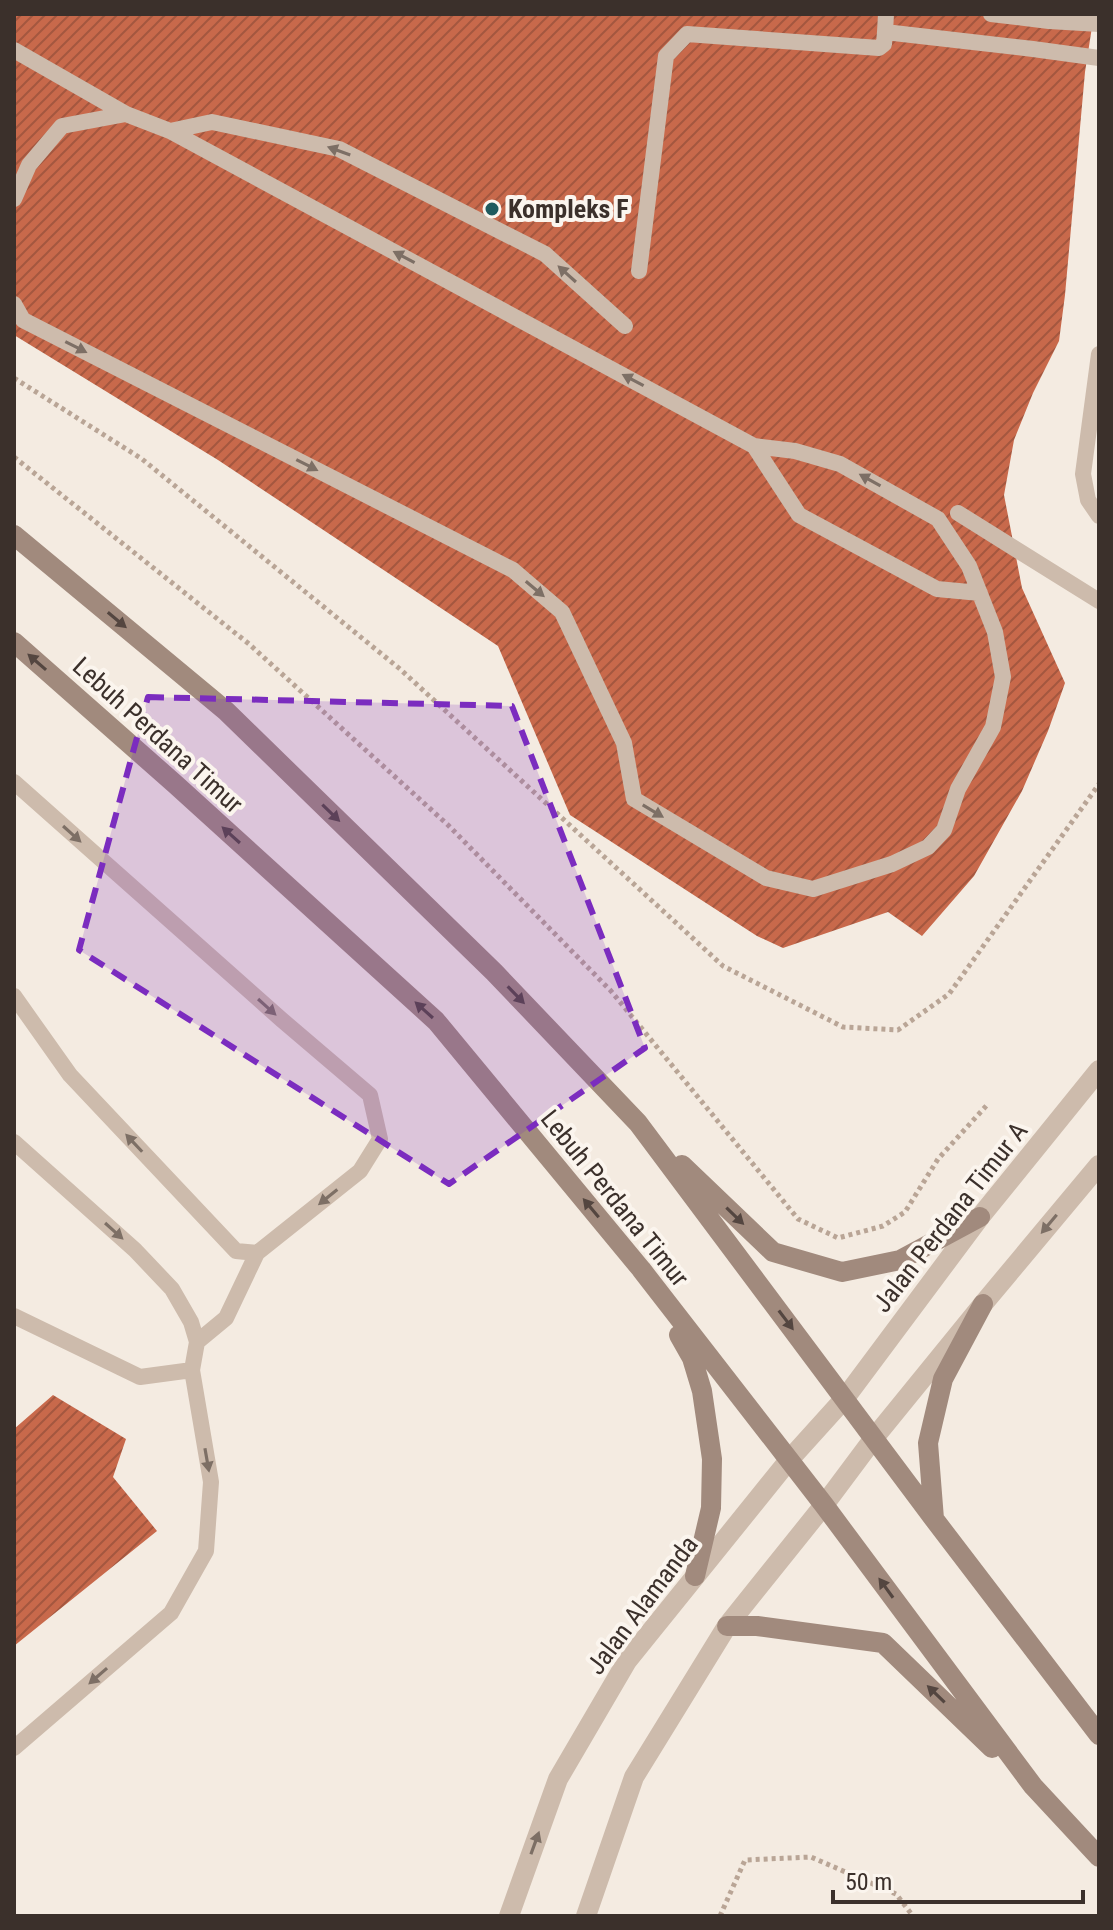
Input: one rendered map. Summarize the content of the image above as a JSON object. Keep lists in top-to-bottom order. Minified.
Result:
{"streets":{"main road":["Lebuh Perdana Timur"],"street":["Jalan Perdana Timur A","Jalan Alamanda"]},"crossings":[["Lebuh Perdana Timur","Jalan Alamanda"],["Jalan Perdana Timur A","Jalan Alamanda"]],"places":["Kompleks F"],"scale_bar":"50 m"}
